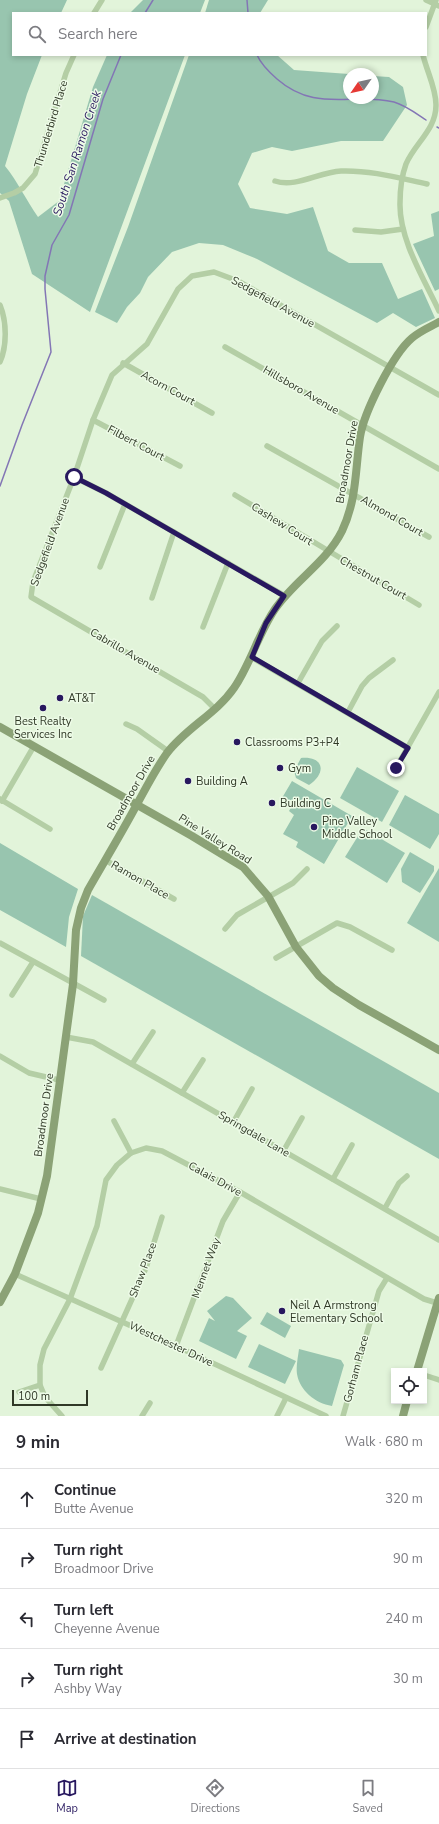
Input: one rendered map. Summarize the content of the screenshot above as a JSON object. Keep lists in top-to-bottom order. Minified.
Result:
{"streets":{"street":["Thunderbird Place","Sedgefield Avenue","Acorn Court","Hillsboro Avenue","Filbert Court","Broadmoor Drive","Almond Court","Cashew Court","Chestnut Court","Cabrillo Avenue","Pine Valley Road","Ramon Place","Springdale Lane","Calais Drive","Mennet Way","Shaw Place","Westchester Drive","Gorham Place"]},"crossings":[["Sedgefield Avenue","Acorn Court"],["Sedgefield Avenue","Filbert Court"],["Sedgefield Avenue","Broadmoor Drive"],["Sedgefield Avenue","Cabrillo Avenue"],["Hillsboro Avenue","Broadmoor Drive"],["Broadmoor Drive","Almond Court"],["Broadmoor Drive","Cashew Court"],["Broadmoor Drive","Chestnut Court"],["Broadmoor Drive","Cabrillo Avenue"],["Broadmoor Drive","Pine Valley Road"],["Broadmoor Drive","Ramon Place"],["Broadmoor Drive","Springdale Lane"],["Broadmoor Drive","Westchester Drive"],["Cashew Court","Chestnut Court"],["Calais Drive","Mennet Way"],["Calais Drive","Gorham Place"],["Mennet Way","Westchester Drive"],["Shaw Place","Westchester Drive"]],"water":["South San Ramon Creek"],"places":["AT&T","Best Realty Services Inc","Classrooms P3+P4","Gym","Building A","Building C","Pine Valley Middle School","Neil A Armstrong Elementary School"],"scale_bar":"100 m","north":"bottom left","page":{"search":"Search here","scale":"100 m","heading":["9 min","Walk · 680 m"],"list":[["Continue","Butte Avenue","320 m"],["Turn right","Broadmoor Drive","90 m"],["Turn left","Cheyenne Avenue","240 m"],["Turn right","Ashby Way","30 m"],"Arrive at destination"],"nav":["Map","Directions","Saved"]}}
